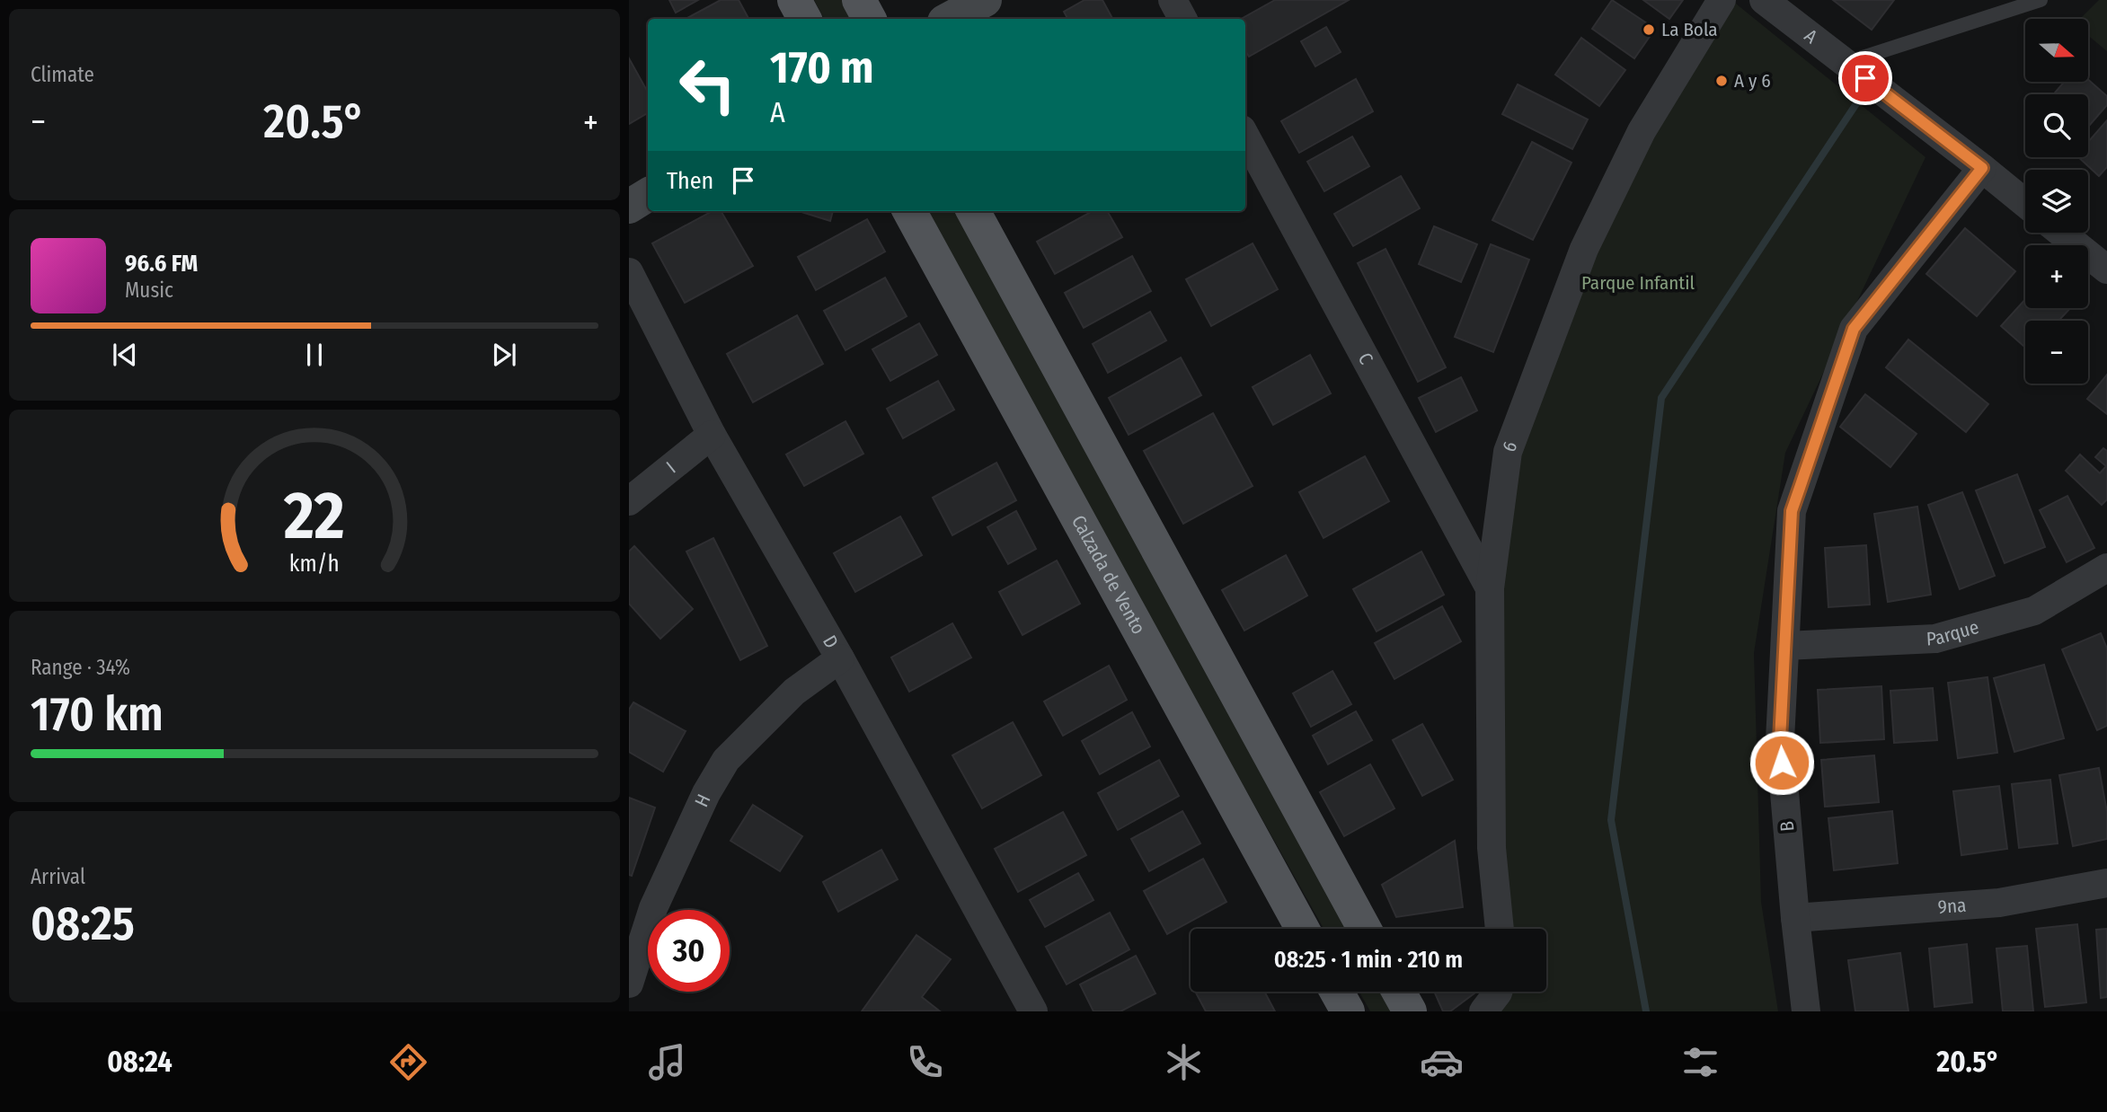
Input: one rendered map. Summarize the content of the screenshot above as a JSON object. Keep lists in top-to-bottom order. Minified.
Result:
{"streets":{"main road":["Calzada de Vento"],"street":["A","C","6","I","Parque","D","H","B","9na"]},"crossings":[["A","B"],["C","6"],["I","D"],["Parque","B"],["D","H"],["B","9na"]],"parks":["Parque Infantil"],"places":["La Bola","A y 6"],"north":"right","page":{"tile":["Climate",["Range · 34%","170 km"],["Arrival","08:25"]],"map_buttons":["+","−"],"turn":["170 m","A"],"heat":["−","20.5°","+"],"then":"Then","song":["96.6 FM","Music"],"limit":"30","trip":"08:25 · 1 min · 210 m","tabs":["08:24","20.5°"],"gauge":["22","km/h"]}}
